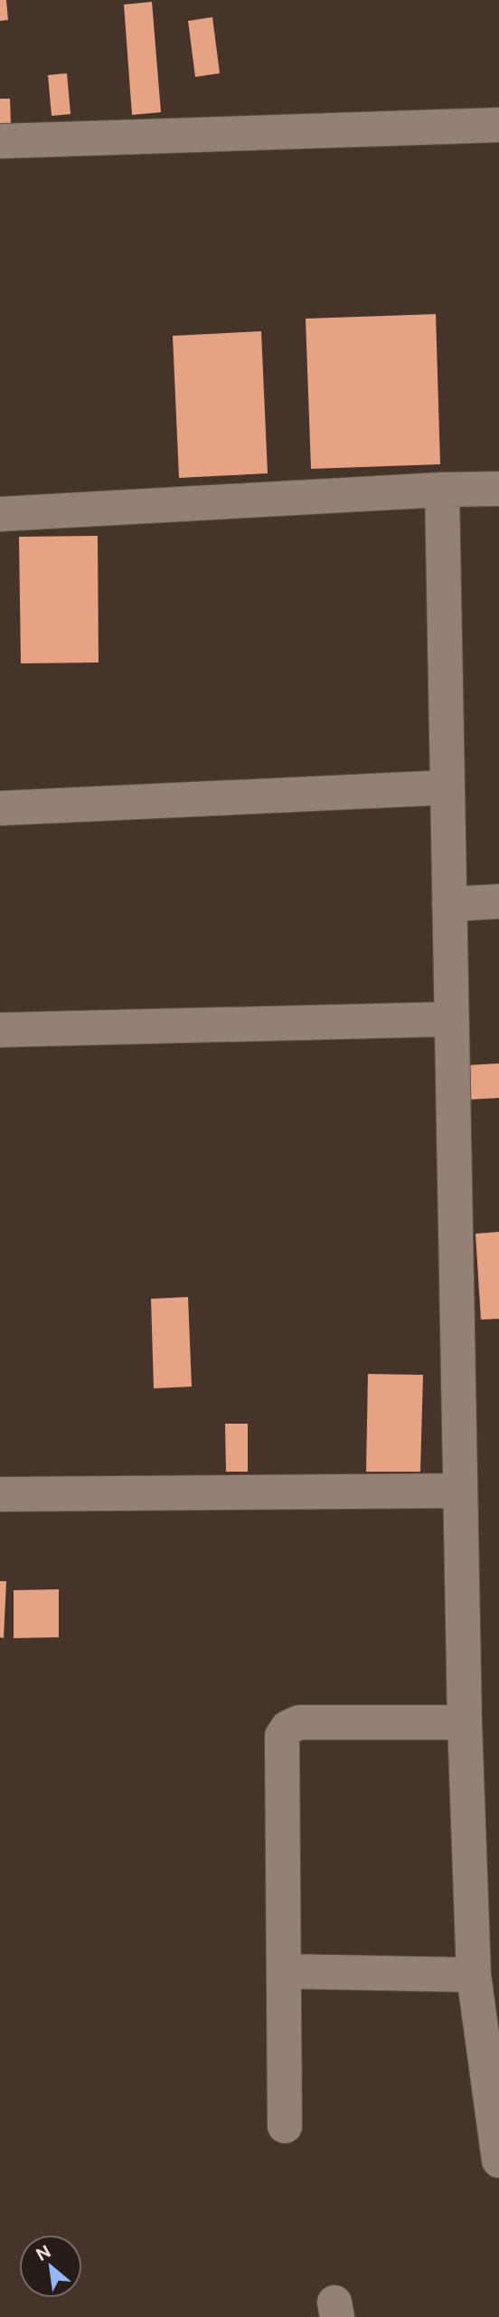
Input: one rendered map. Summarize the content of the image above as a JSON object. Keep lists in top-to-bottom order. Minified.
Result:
{"north":"top left"}
